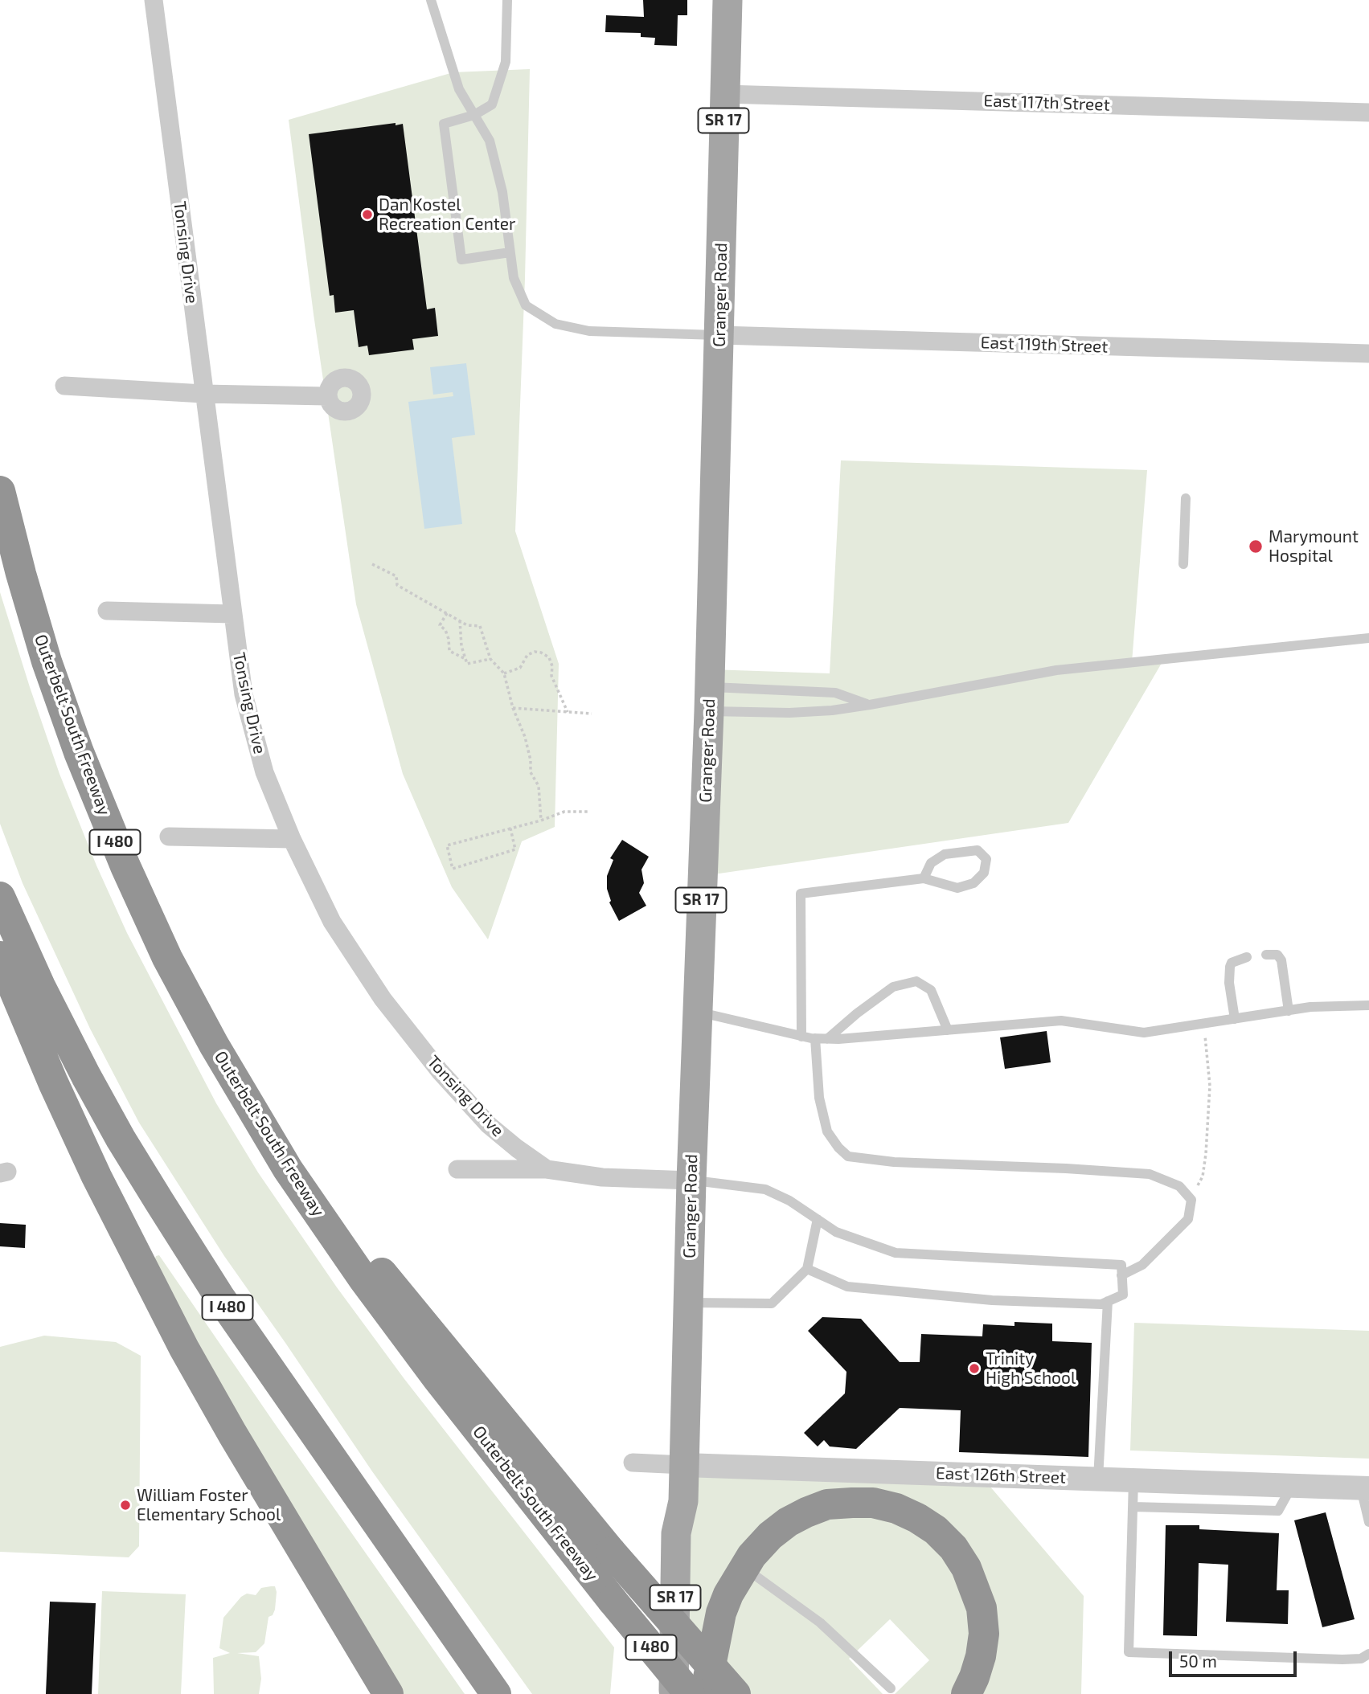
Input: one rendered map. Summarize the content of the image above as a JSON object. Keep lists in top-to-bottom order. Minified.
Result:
{"streets":{"highway":["Outerbelt South Freeway","I 480"],"main road":["SR 17","Granger Road"],"street":["East 117th Street","Tonsing Drive","East 119th Street","East 126th Street"]},"crossings":[["East 117th Street","Granger Road"],["Tonsing Drive","Granger Road"],["Granger Road","East 119th Street"],["Granger Road","Outerbelt South Freeway"],["Granger Road","East 126th Street"]],"places":["Dan Kostel Recreation Center","Marymount Hospital","Trinity High School","William Foster Elementary School"],"scale_bar":"50 m"}
